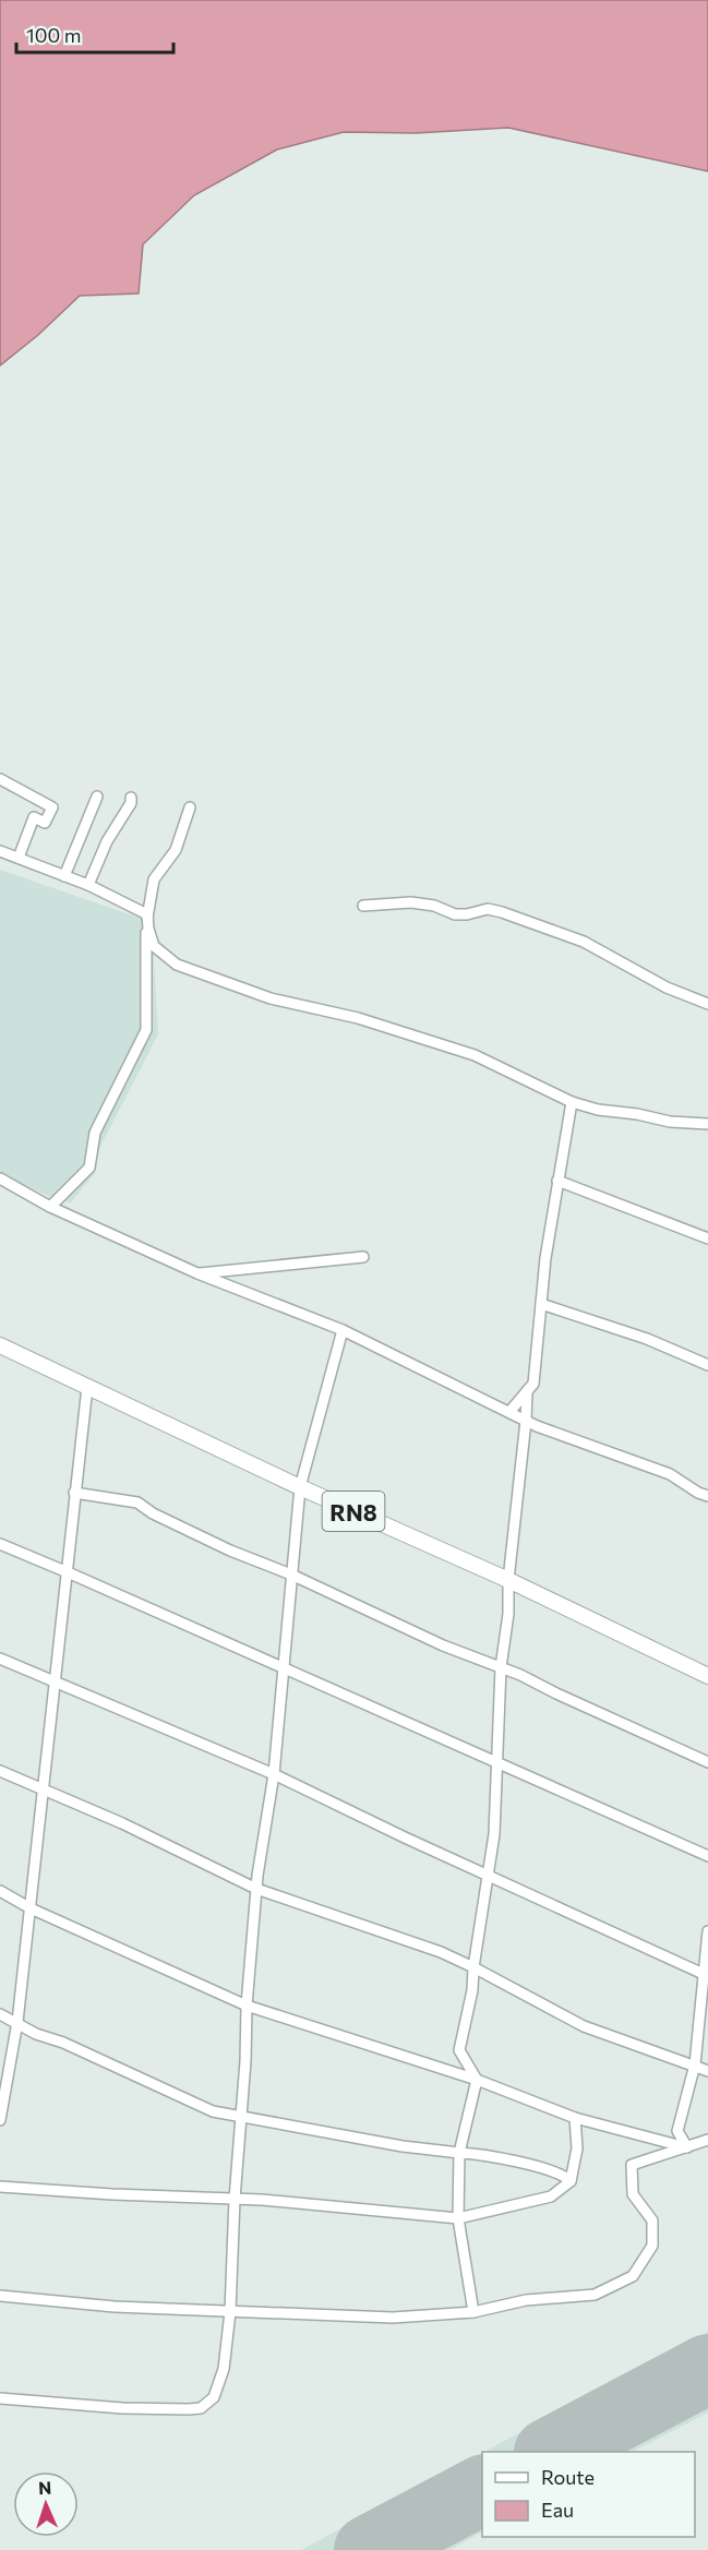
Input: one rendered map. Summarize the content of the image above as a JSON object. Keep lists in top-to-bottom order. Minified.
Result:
{"streets":{"main road":["RN8"]},"legend":["Route","Eau"],"scale_bar":"100 m","north":"top"}
